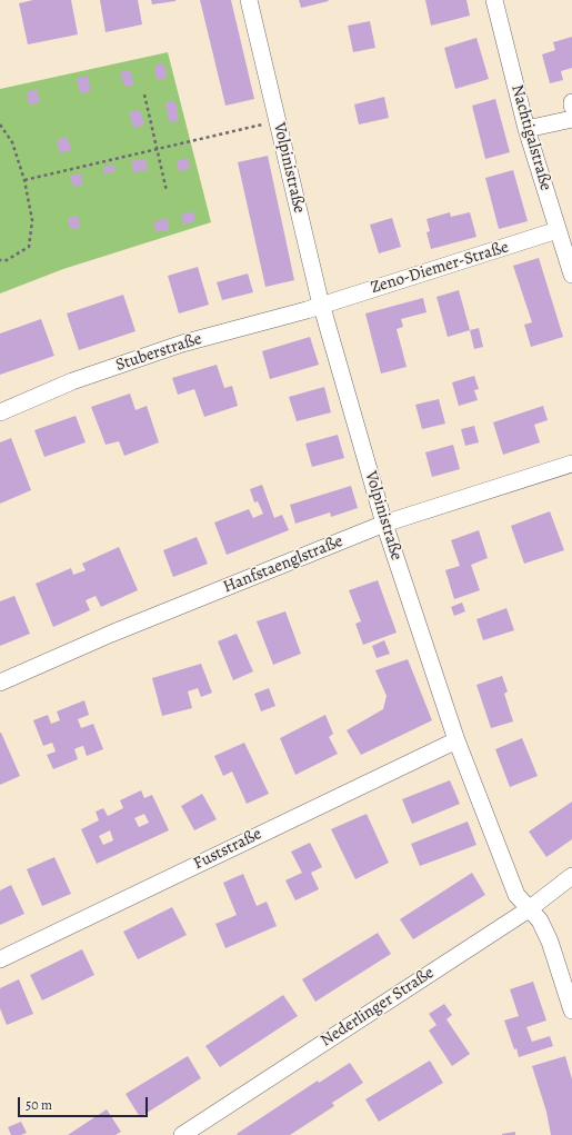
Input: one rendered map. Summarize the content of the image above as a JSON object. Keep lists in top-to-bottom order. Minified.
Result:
{"streets":{"street":["Nachtigalstraße","Volpinistraße","Zeno-Diemer-Straße","Stuberstraße","Hanfstaenglstraße","Fuststraße","Nederlinger Straße"]},"crossings":[["Nachtigalstraße","Zeno-Diemer-Straße"],["Volpinistraße","Zeno-Diemer-Straße"],["Volpinistraße","Stuberstraße"],["Volpinistraße","Hanfstaenglstraße"],["Volpinistraße","Fuststraße"],["Volpinistraße","Nederlinger Straße"],["Zeno-Diemer-Straße","Stuberstraße"]],"scale_bar":"50 m"}
